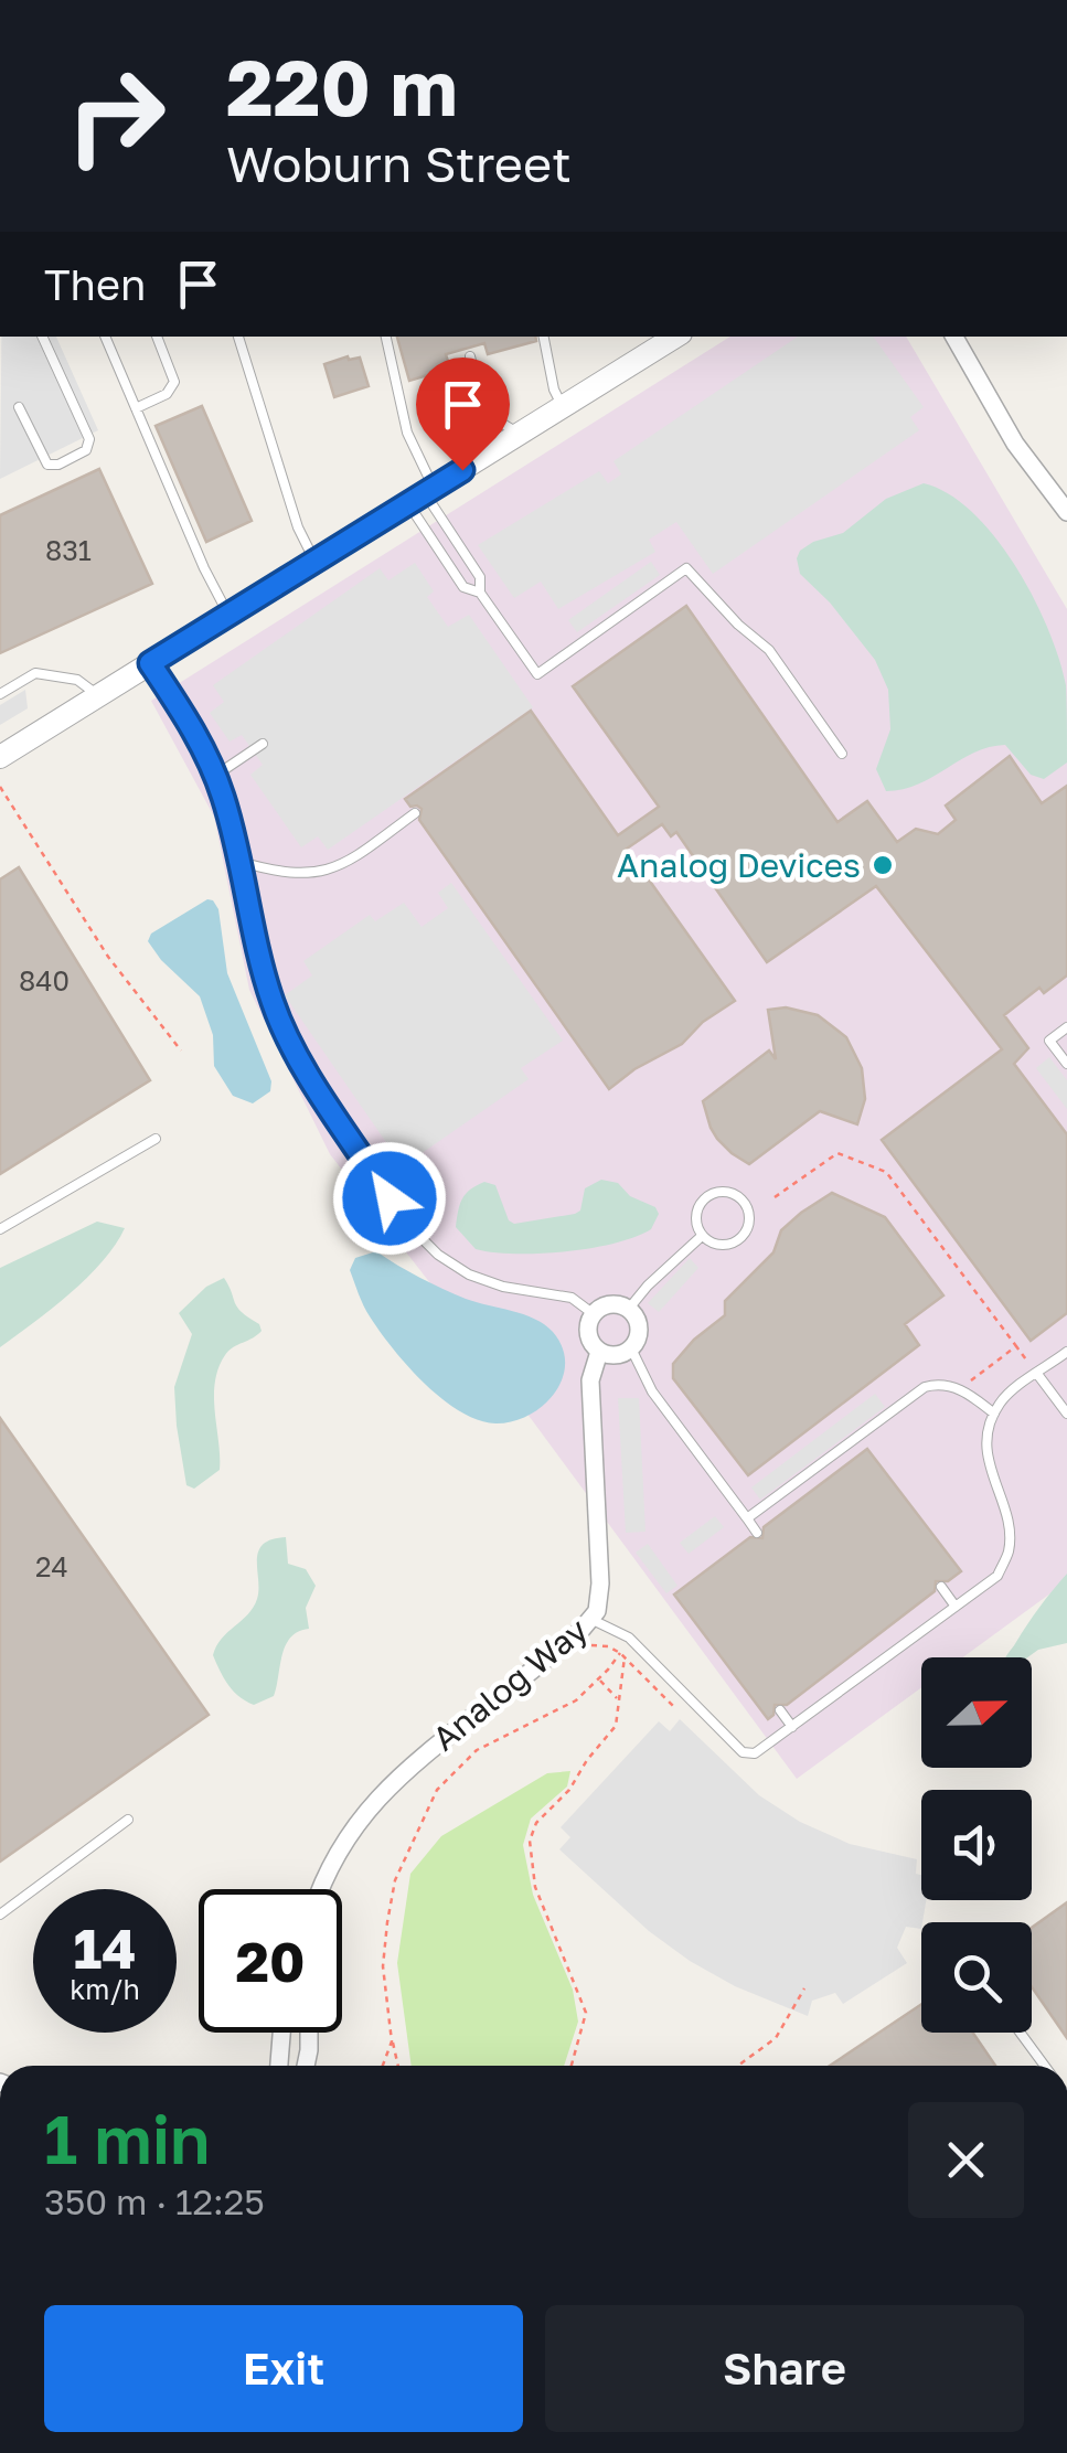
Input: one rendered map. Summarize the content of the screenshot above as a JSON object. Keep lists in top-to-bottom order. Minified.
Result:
{"streets":{"street":["Analog Way"]},"places":["Analog Devices"],"house_numbers":["831","840","24"],"north":"right","page":{"turn":["220 m","Woburn Street"],"then":"Then","speed":"14 km/h","limit":"20","heading":["1 min","350 m · 12:25"],"buttons":["Exit","Share"]}}
